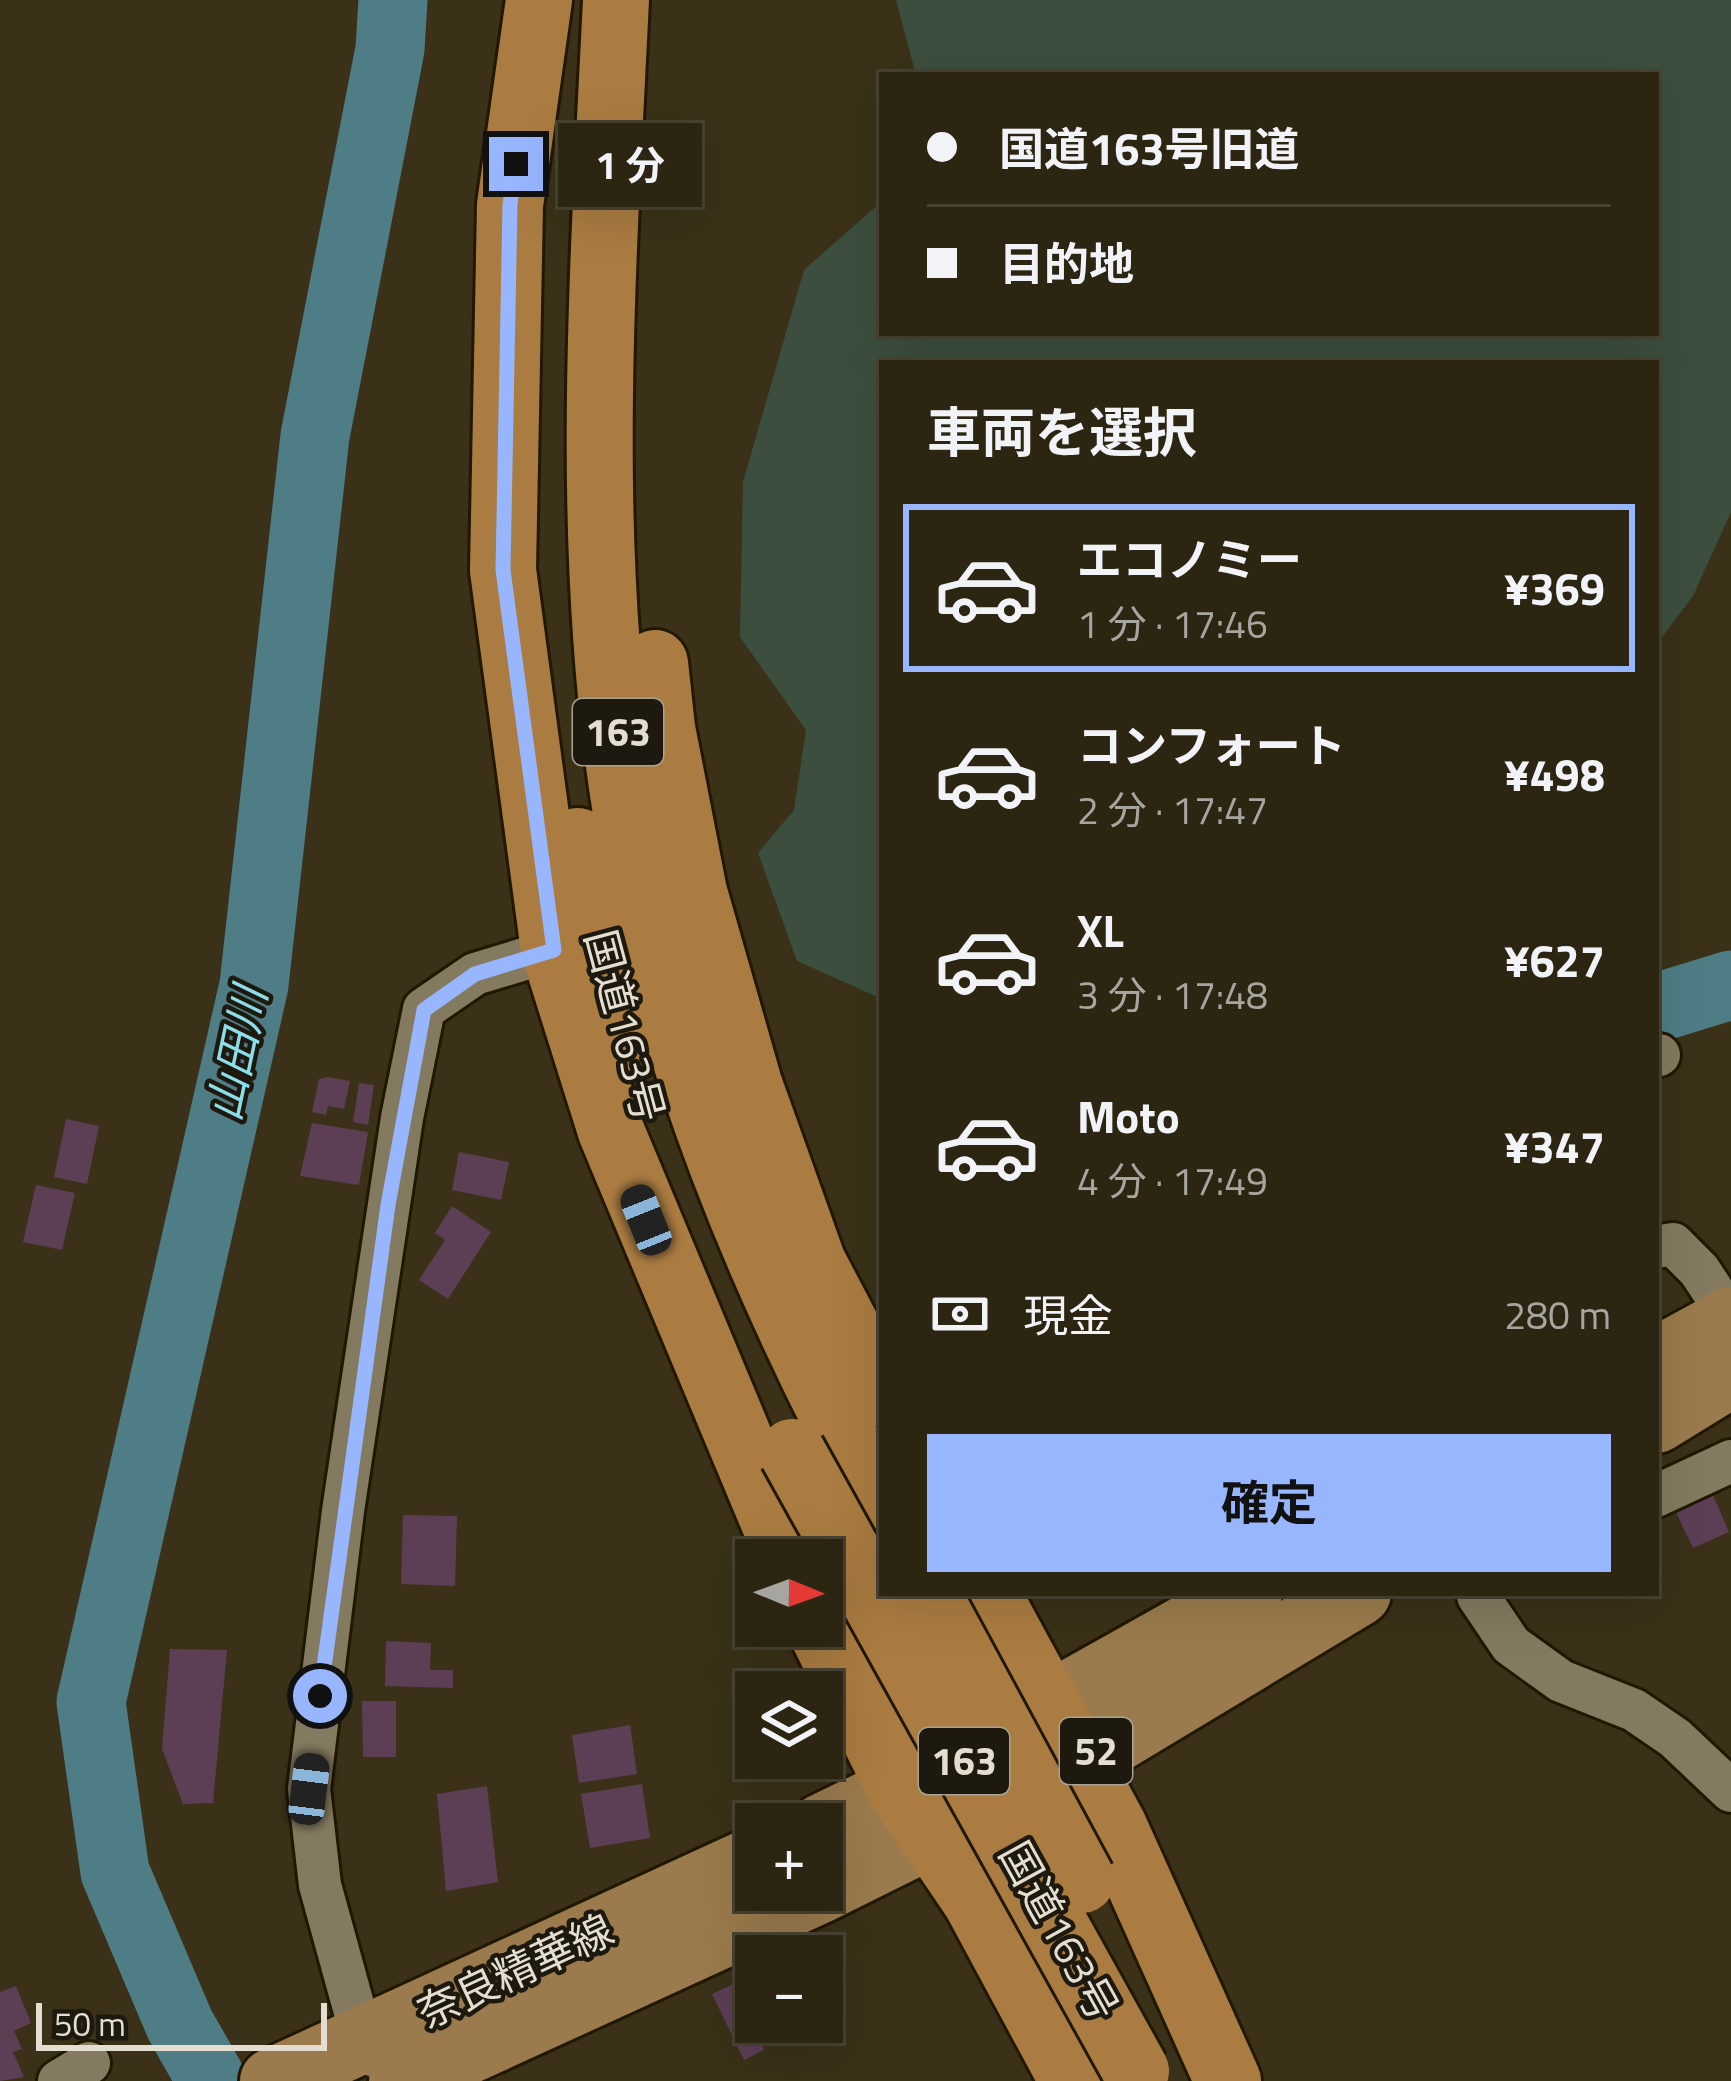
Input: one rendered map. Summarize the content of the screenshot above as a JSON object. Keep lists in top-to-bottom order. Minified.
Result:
{"streets":{"highway":["163","国道163号"],"main road":["52","奈良精華線"]},"crossings":[["163","国道163号"],["163","奈良精華線"]],"water":["山田川"],"scale_bar":"50 m","north":"right","page":{"banner":["国道163号旧道","目的地"],"bubble":"1 分","heading":"車両を選択","list":[{"name":"エコノミー","note":"1 分 · 17:46","value":"¥369"},{"name":"コンフォート","note":"2 分 · 17:47","value":"¥498"},{"name":"XL","note":"3 分 · 17:48","value":"¥627"},{"name":"Moto","note":"4 分 · 17:49","value":"¥347"}],"pay":["現金","280 m"],"buttons":"確定","map_buttons":["+","−"],"scale":"50 m"}}
